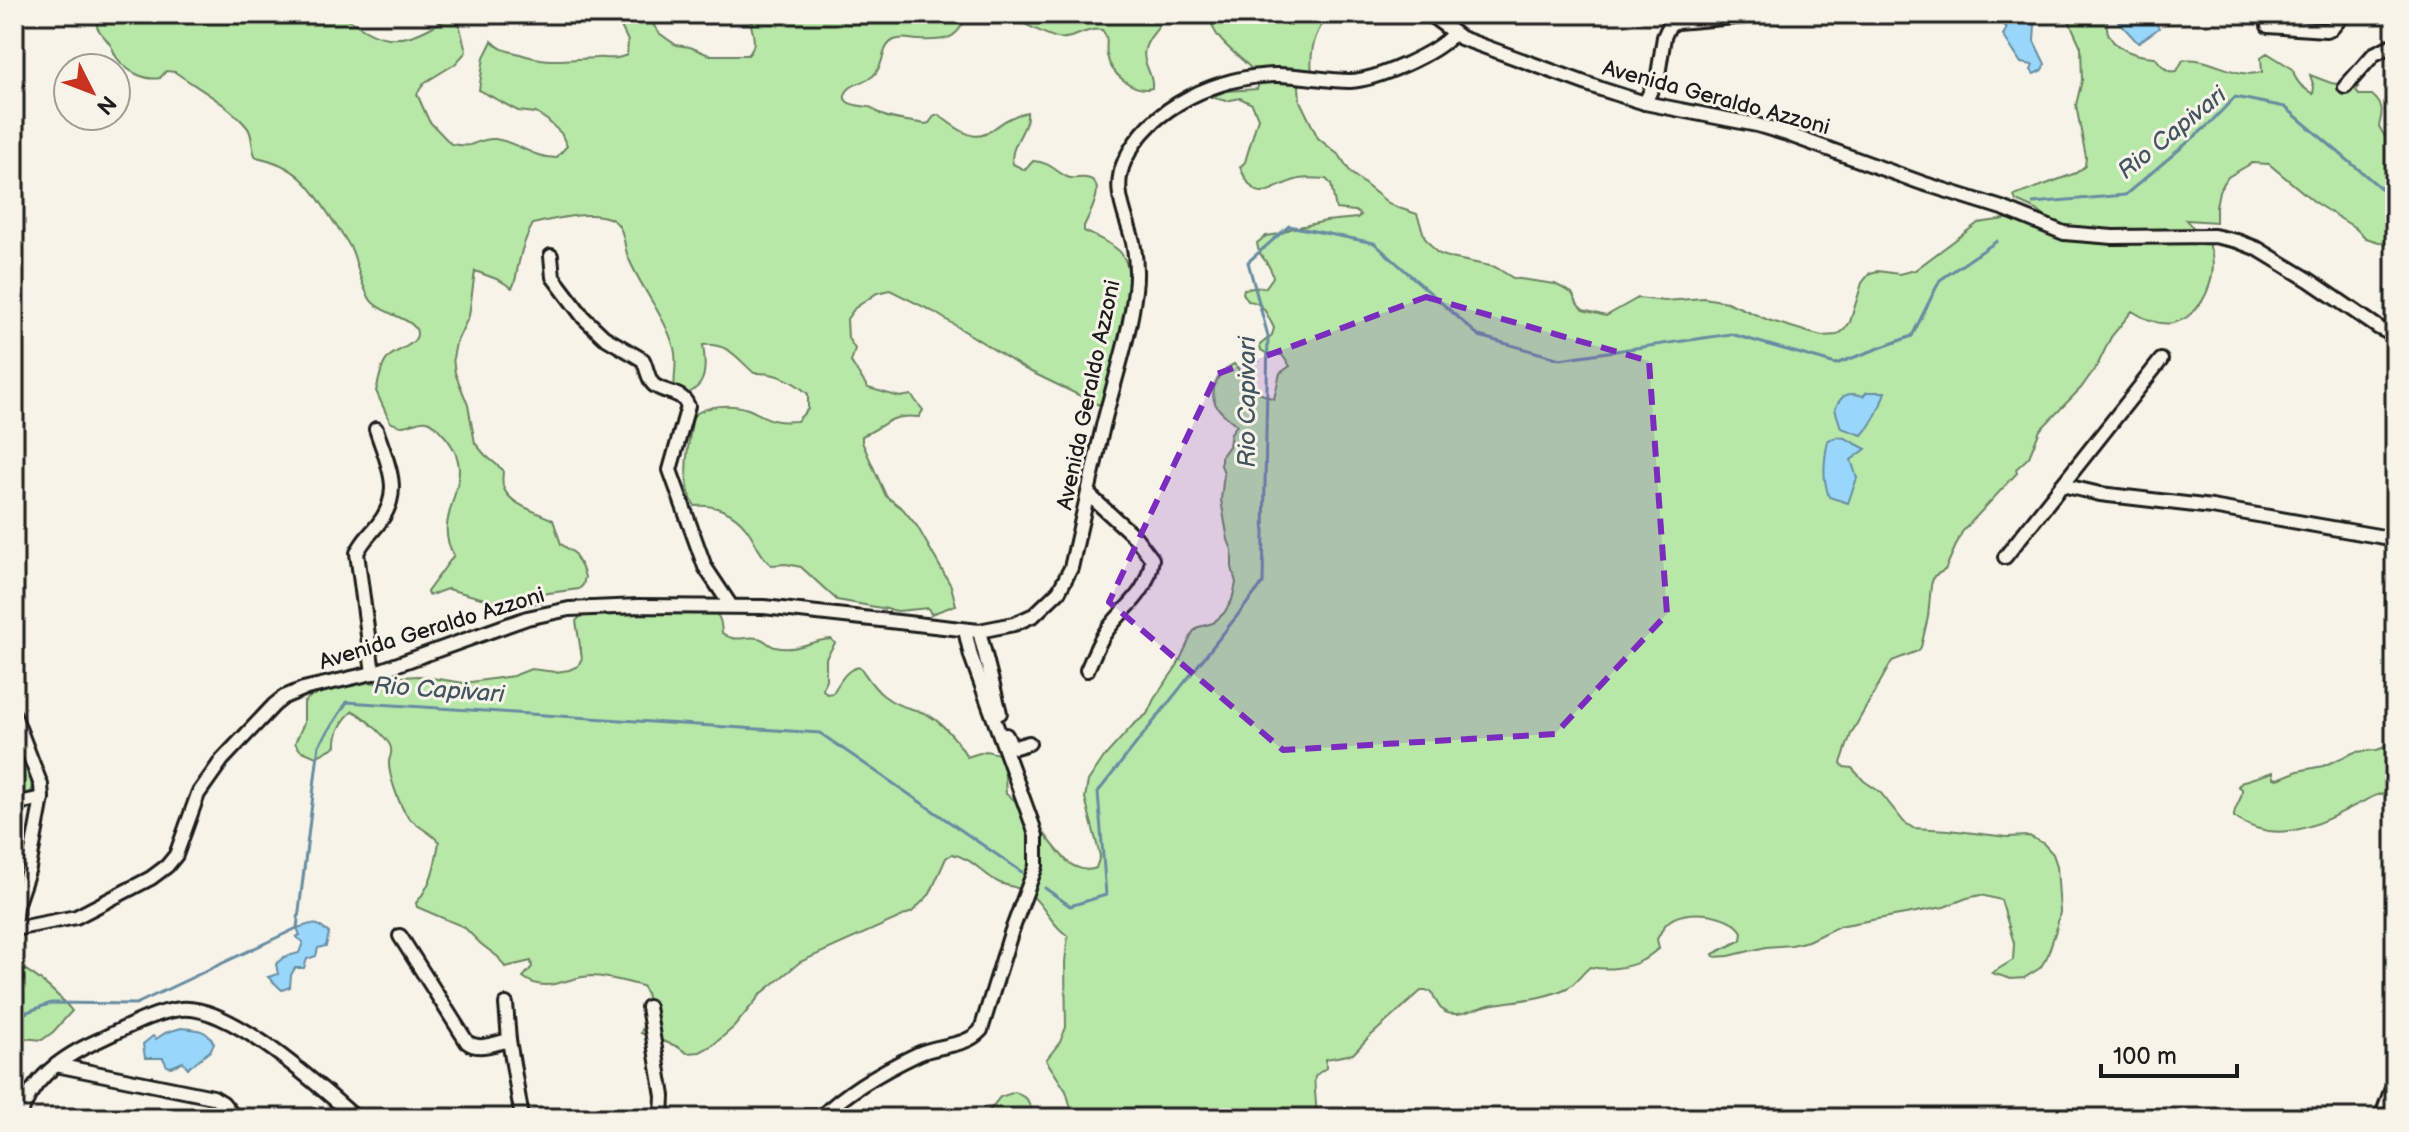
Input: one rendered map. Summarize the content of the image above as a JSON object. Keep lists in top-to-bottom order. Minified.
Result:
{"streets":{"street":["Avenida Geraldo Azzoni"]},"water":["Rio Capivari"],"scale_bar":"100 m","north":"bottom right"}
